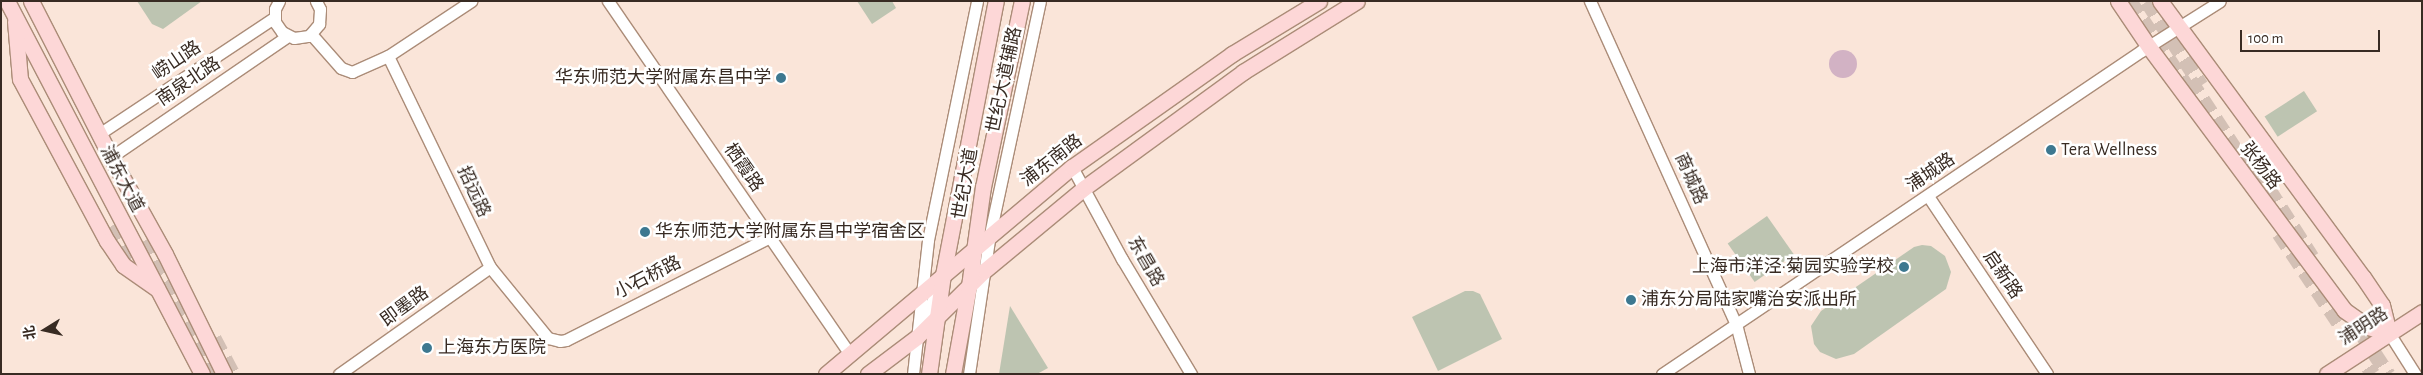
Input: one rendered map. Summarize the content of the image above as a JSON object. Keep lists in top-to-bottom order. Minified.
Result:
{"streets":{"main road":["浦东南路","张杨路","浦东大道","世纪大道","浦明路"],"street":["崂山路","世纪大道辅路","南泉北路","栖霞路","浦城路","商城路","招远路","东昌路","启新路","小石桥路","即墨路"]},"crossings":[["崂山路","浦东大道"],["世纪大道辅路","浦东南路"],["南泉北路","浦东大道"],["浦东南路","栖霞路"],["浦东南路","世纪大道"],["浦东南路","东昌路"],["张杨路","浦城路"],["张杨路","浦明路"],["栖霞路","小石桥路"],["浦城路","商城路"],["浦城路","启新路"],["招远路","小石桥路"],["招远路","即墨路"]],"places":["华东师范大学附属东昌中学","Tera Wellness","华东师范大学附属东昌中学宿舍区","上海市洋泾·菊园实验学校","浦东分局陆家嘴治安派出所","上海东方医院"],"scale_bar":"100 m","north":"left"}
